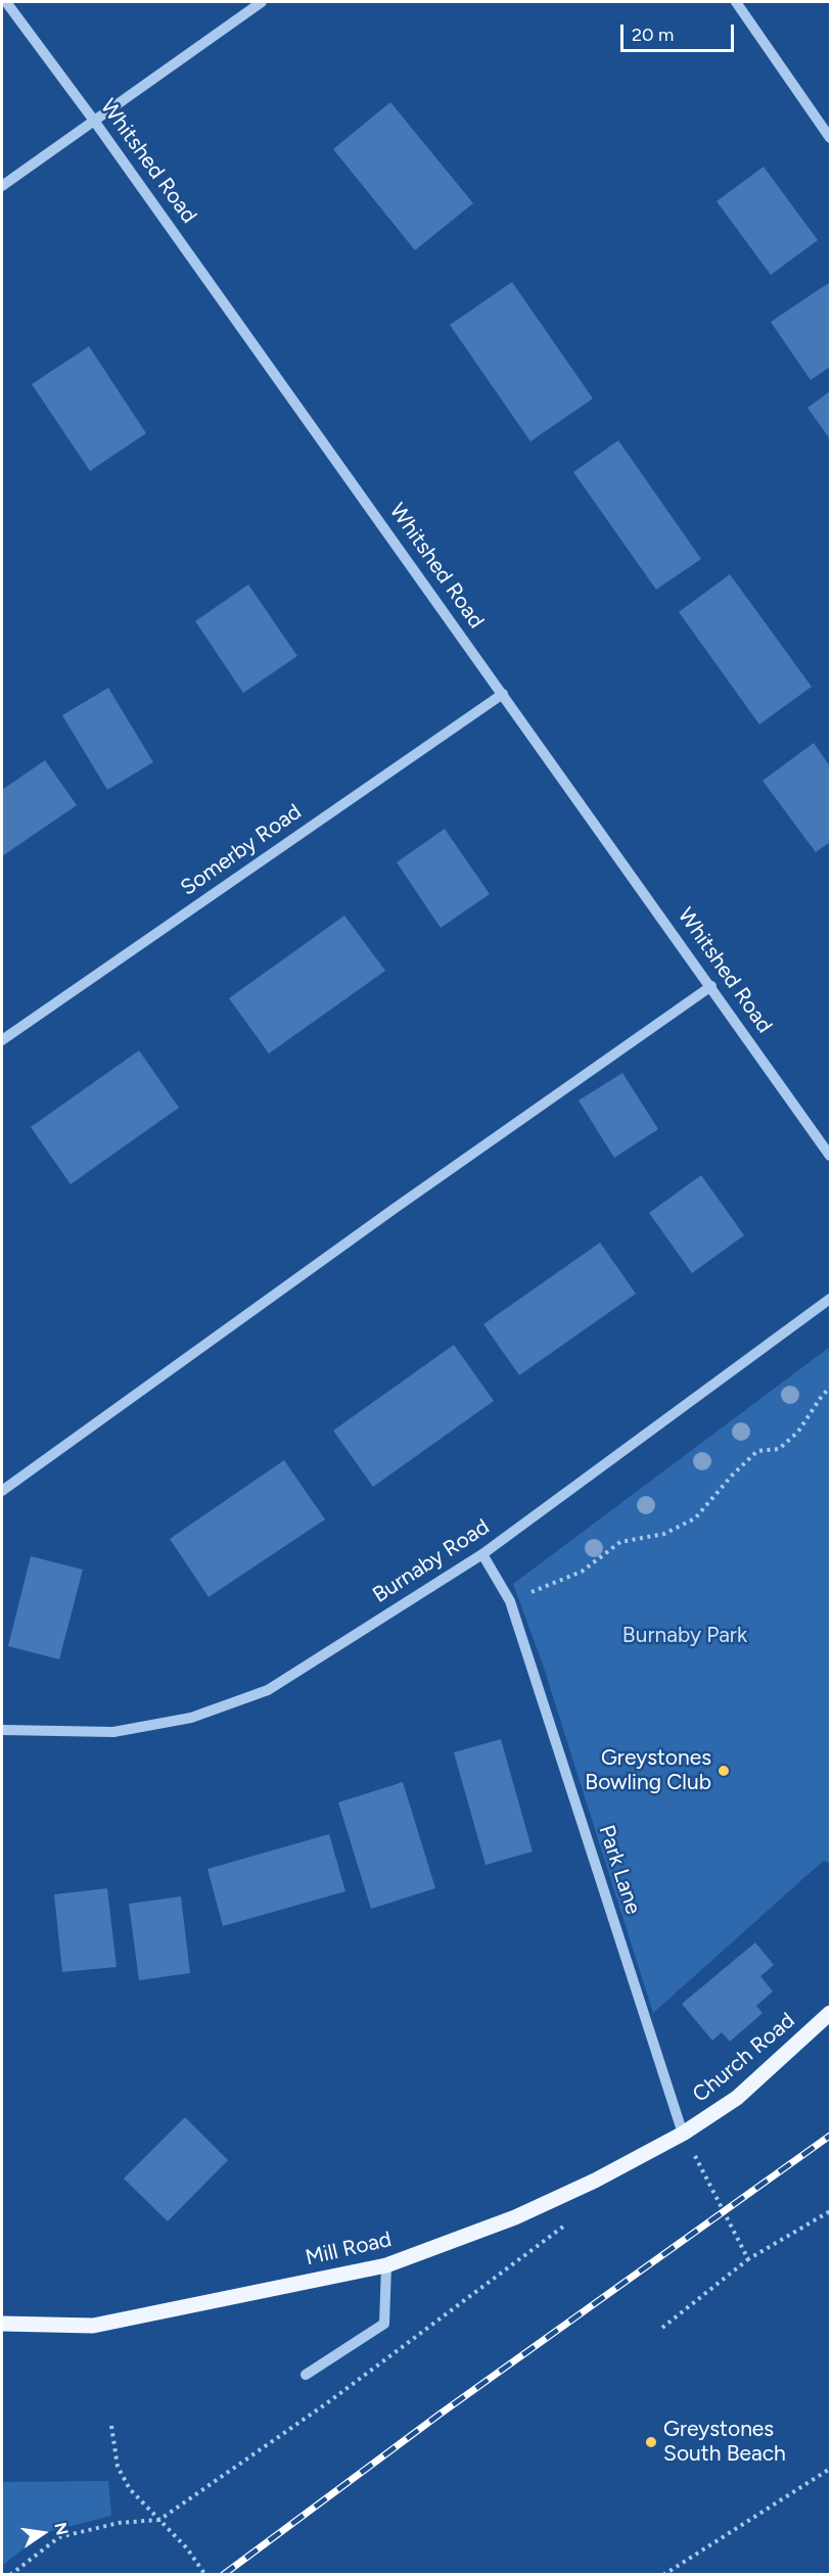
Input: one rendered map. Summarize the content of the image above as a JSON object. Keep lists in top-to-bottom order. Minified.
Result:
{"streets":{"main road":["Church Road","Mill Road"],"street":["Whitshed Road","Somerby Road","Burnaby Road","Park Lane"]},"crossings":[["Whitshed Road","Somerby Road"],["Burnaby Road","Park Lane"],["Park Lane","Church Road"],["Park Lane","Mill Road"],["Church Road","Mill Road"]],"parks":["Burnaby Park"],"places":["Greystones Bowling Club","Greystones South Beach"],"scale_bar":"20 m","north":"right"}
